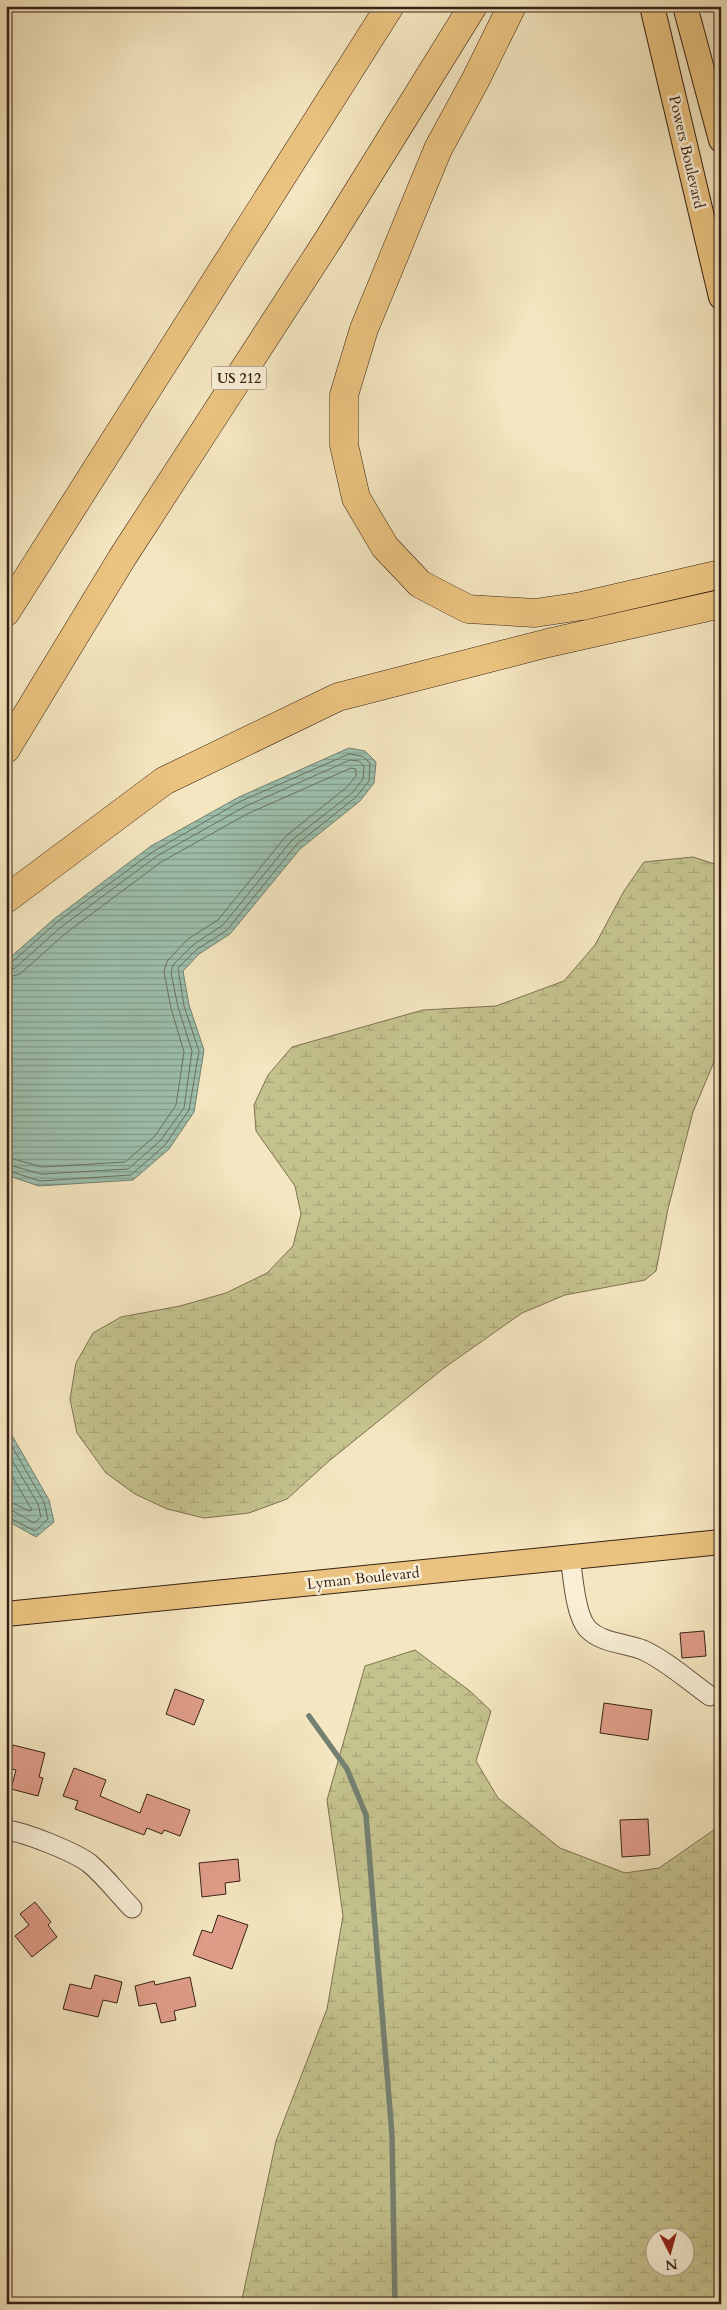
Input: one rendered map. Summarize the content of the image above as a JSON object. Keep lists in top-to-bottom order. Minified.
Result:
{"streets":{"highway":["US 212"],"main road":["Powers Boulevard","Lyman Boulevard"]},"north":"bottom"}
